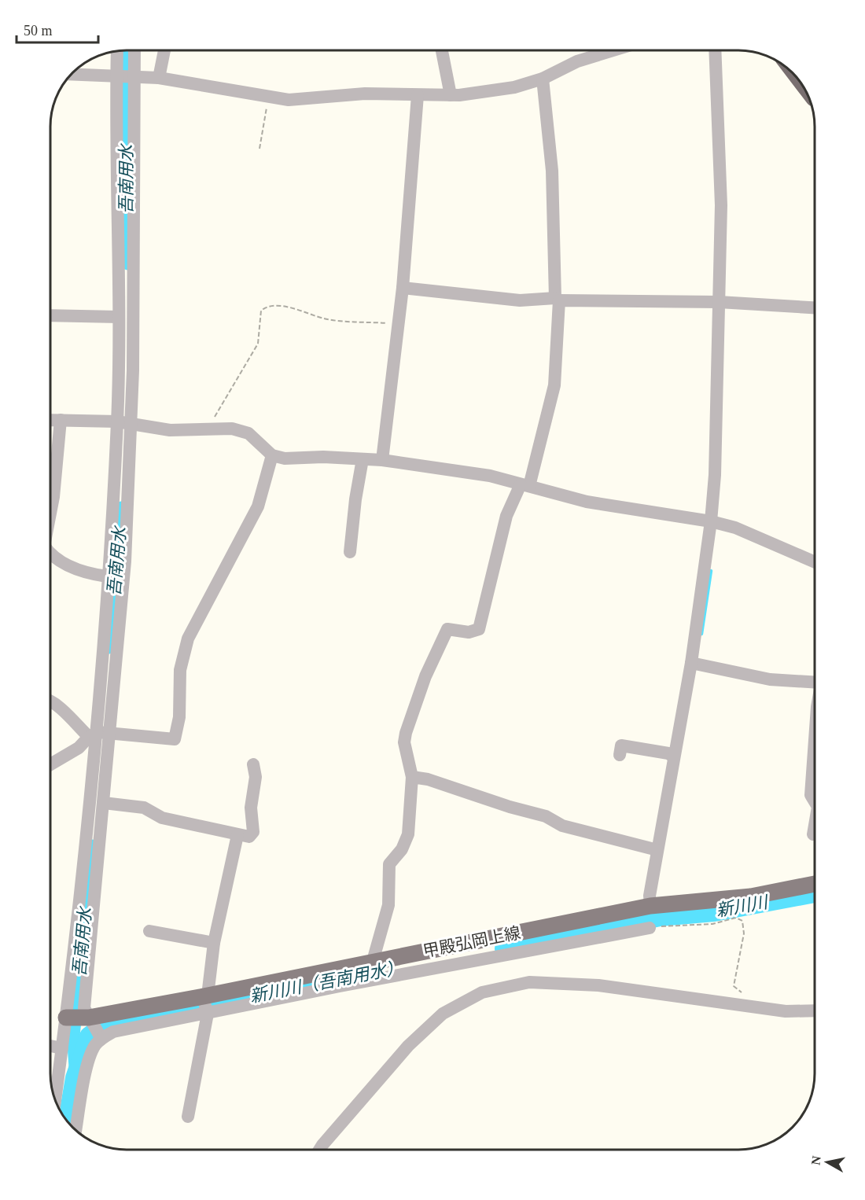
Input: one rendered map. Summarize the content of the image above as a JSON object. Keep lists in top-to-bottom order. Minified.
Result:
{"streets":{"main road":["甲殿弘岡上線"]},"water":["吾南用水","新川川","新川川（吾南用水）"],"scale_bar":"50 m","north":"left"}
